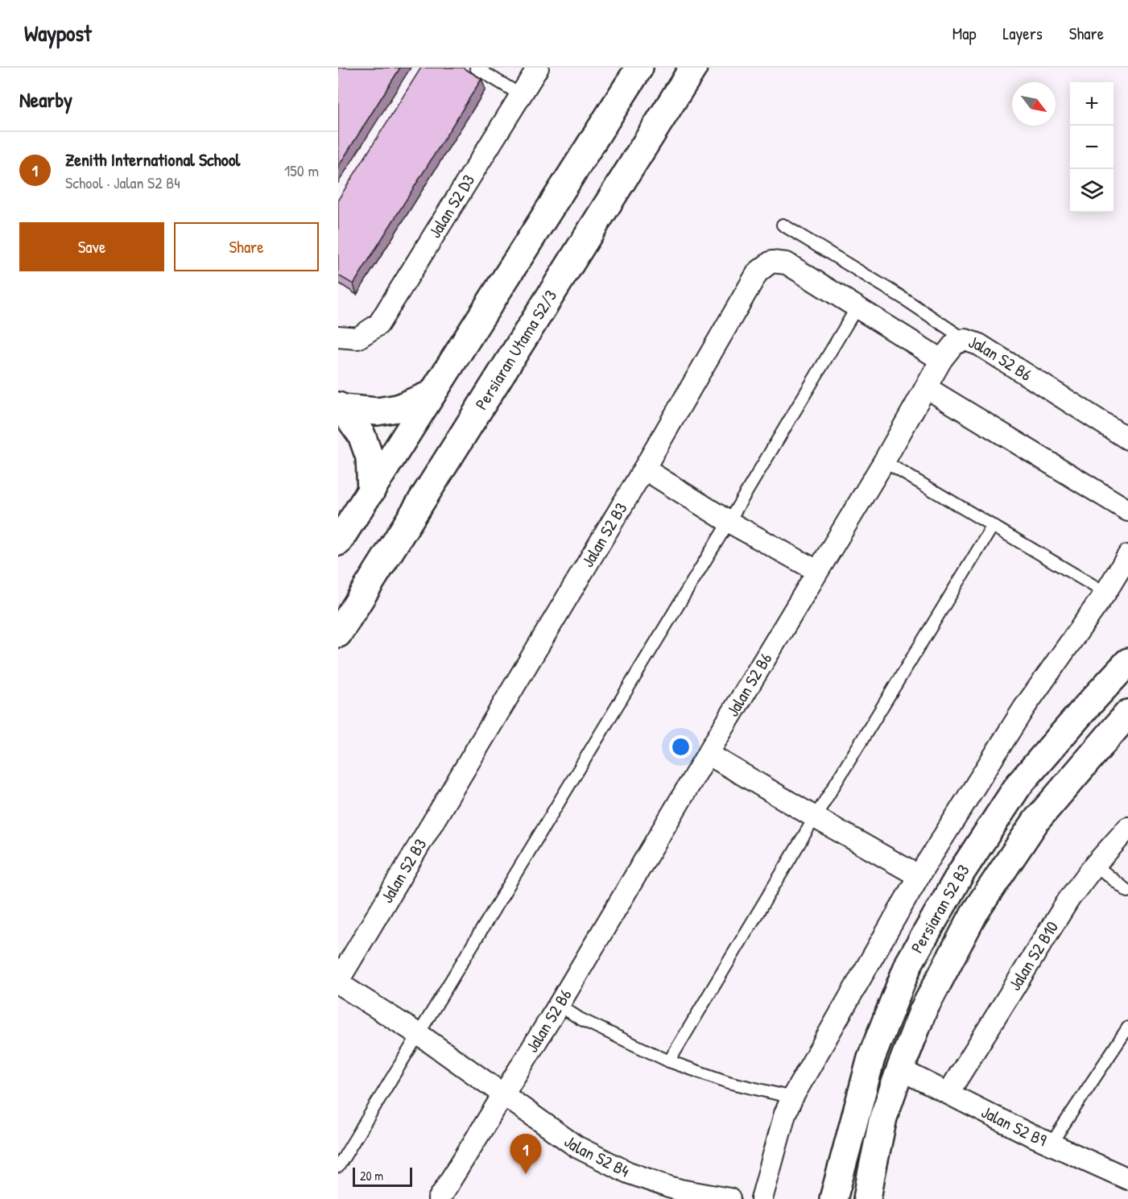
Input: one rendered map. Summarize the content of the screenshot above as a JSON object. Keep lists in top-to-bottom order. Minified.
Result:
{"streets":{"street":["Jalan S2 D3","Persiaran Utama S2/3","Jalan S2 B6","Jalan S2 B3","Persiaran S2 B3","Jalan S2 B10","Jalan S2 B9","Jalan S2 B4"]},"crossings":[["Jalan S2 B6","Jalan S2 B3"],["Jalan S2 B6","Jalan S2 B4"],["Jalan S2 B3","Jalan S2 B4"],["Persiaran S2 B3","Jalan S2 B9"],["Jalan S2 B10","Jalan S2 B9"]],"scale_bar":"20 m","north":"bottom right","page":{"header":"Waypost","nav":["Map","Layers","Share"],"heading":"Nearby","map_buttons":["+","−"],"list":[{"mark":"1","name":"Zenith International School","note":"School · Jalan S2 B4","value":"150 m"}],"buttons":["Save","Share"],"pins":"1","scale":"20 m"}}
